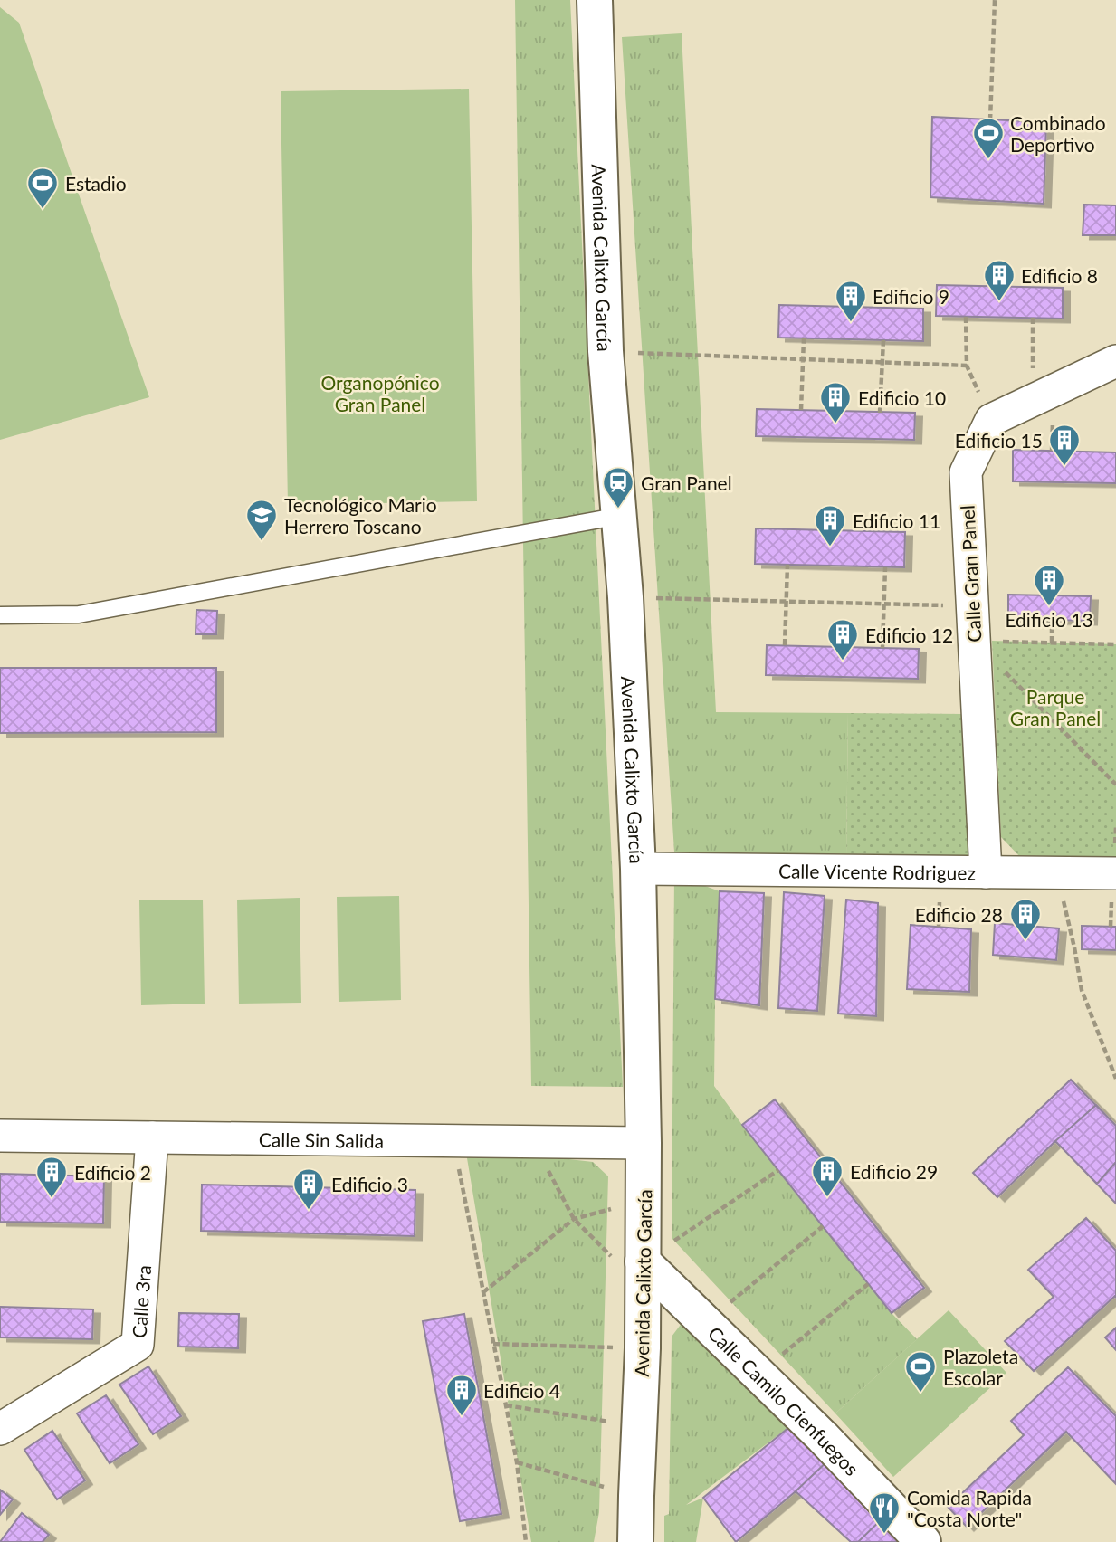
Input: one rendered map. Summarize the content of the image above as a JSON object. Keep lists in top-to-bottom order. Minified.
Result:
{"streets":{"main road":["Avenida Calixto García","Calle Camilo Cienfuegos"],"street":["Calle Gran Panel","Calle Vicente Rodriguez","Calle Sin Salida","Calle 3ra"]},"crossings":[["Avenida Calixto García","Calle Vicente Rodriguez"],["Avenida Calixto García","Calle Sin Salida"],["Avenida Calixto García","Calle Camilo Cienfuegos"],["Calle Gran Panel","Calle Vicente Rodriguez"],["Calle Sin Salida","Calle 3ra"]],"parks":["Organopónico Gran Panel","Parque Gran Panel"],"places":{"sports":["Combinado Deportivo","Estadio","Plazoleta Escolar"],"building":["Edificio 8","Edificio 9","Edificio 10","Edificio 15","Edificio 11","Edificio 13","Edificio 12","Edificio 28","Edificio 29","Edificio 2","Edificio 3","Edificio 4"],"station":["Gran Panel"],"school or university":["Tecnológico Mario Herrero Toscano"],"restaurant":["Comida Rapida \"Costa Norte\""]}}
